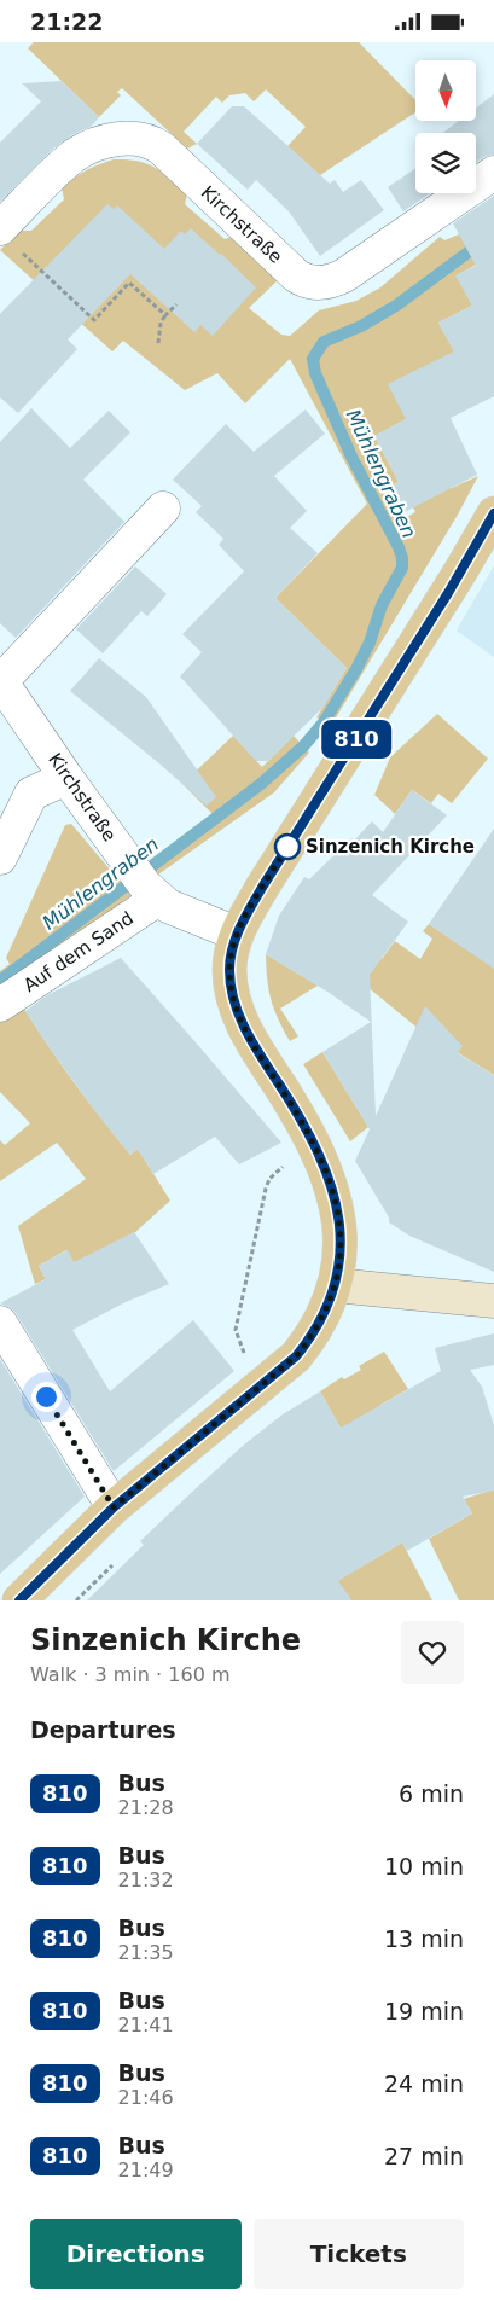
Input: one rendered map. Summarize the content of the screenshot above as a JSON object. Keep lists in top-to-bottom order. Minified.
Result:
{"streets":{"street":["Kirchstraße","Auf dem Sand"]},"crossings":[["Kirchstraße","Auf dem Sand"]],"water":["Mühlengraben"],"places":["Sinzenich Kirche"],"lines":["bus line 810"],"north":"bottom","page":{"status":"21:22","on_map":"810","heading":[["Sinzenich Kirche","Walk · 3 min · 160 m"],"Departures"],"list":[{"mark":"810","name":"Bus","note":"21:28","value":"6 min"},{"mark":"810","name":"Bus","note":"21:32","value":"10 min"},{"mark":"810","name":"Bus","note":"21:35","value":"13 min"},{"mark":"810","name":"Bus","note":"21:41","value":"19 min"},{"mark":"810","name":"Bus","note":"21:46","value":"24 min"},{"mark":"810","name":"Bus","note":"21:49","value":"27 min"}],"buttons":["Directions","Tickets"]}}
